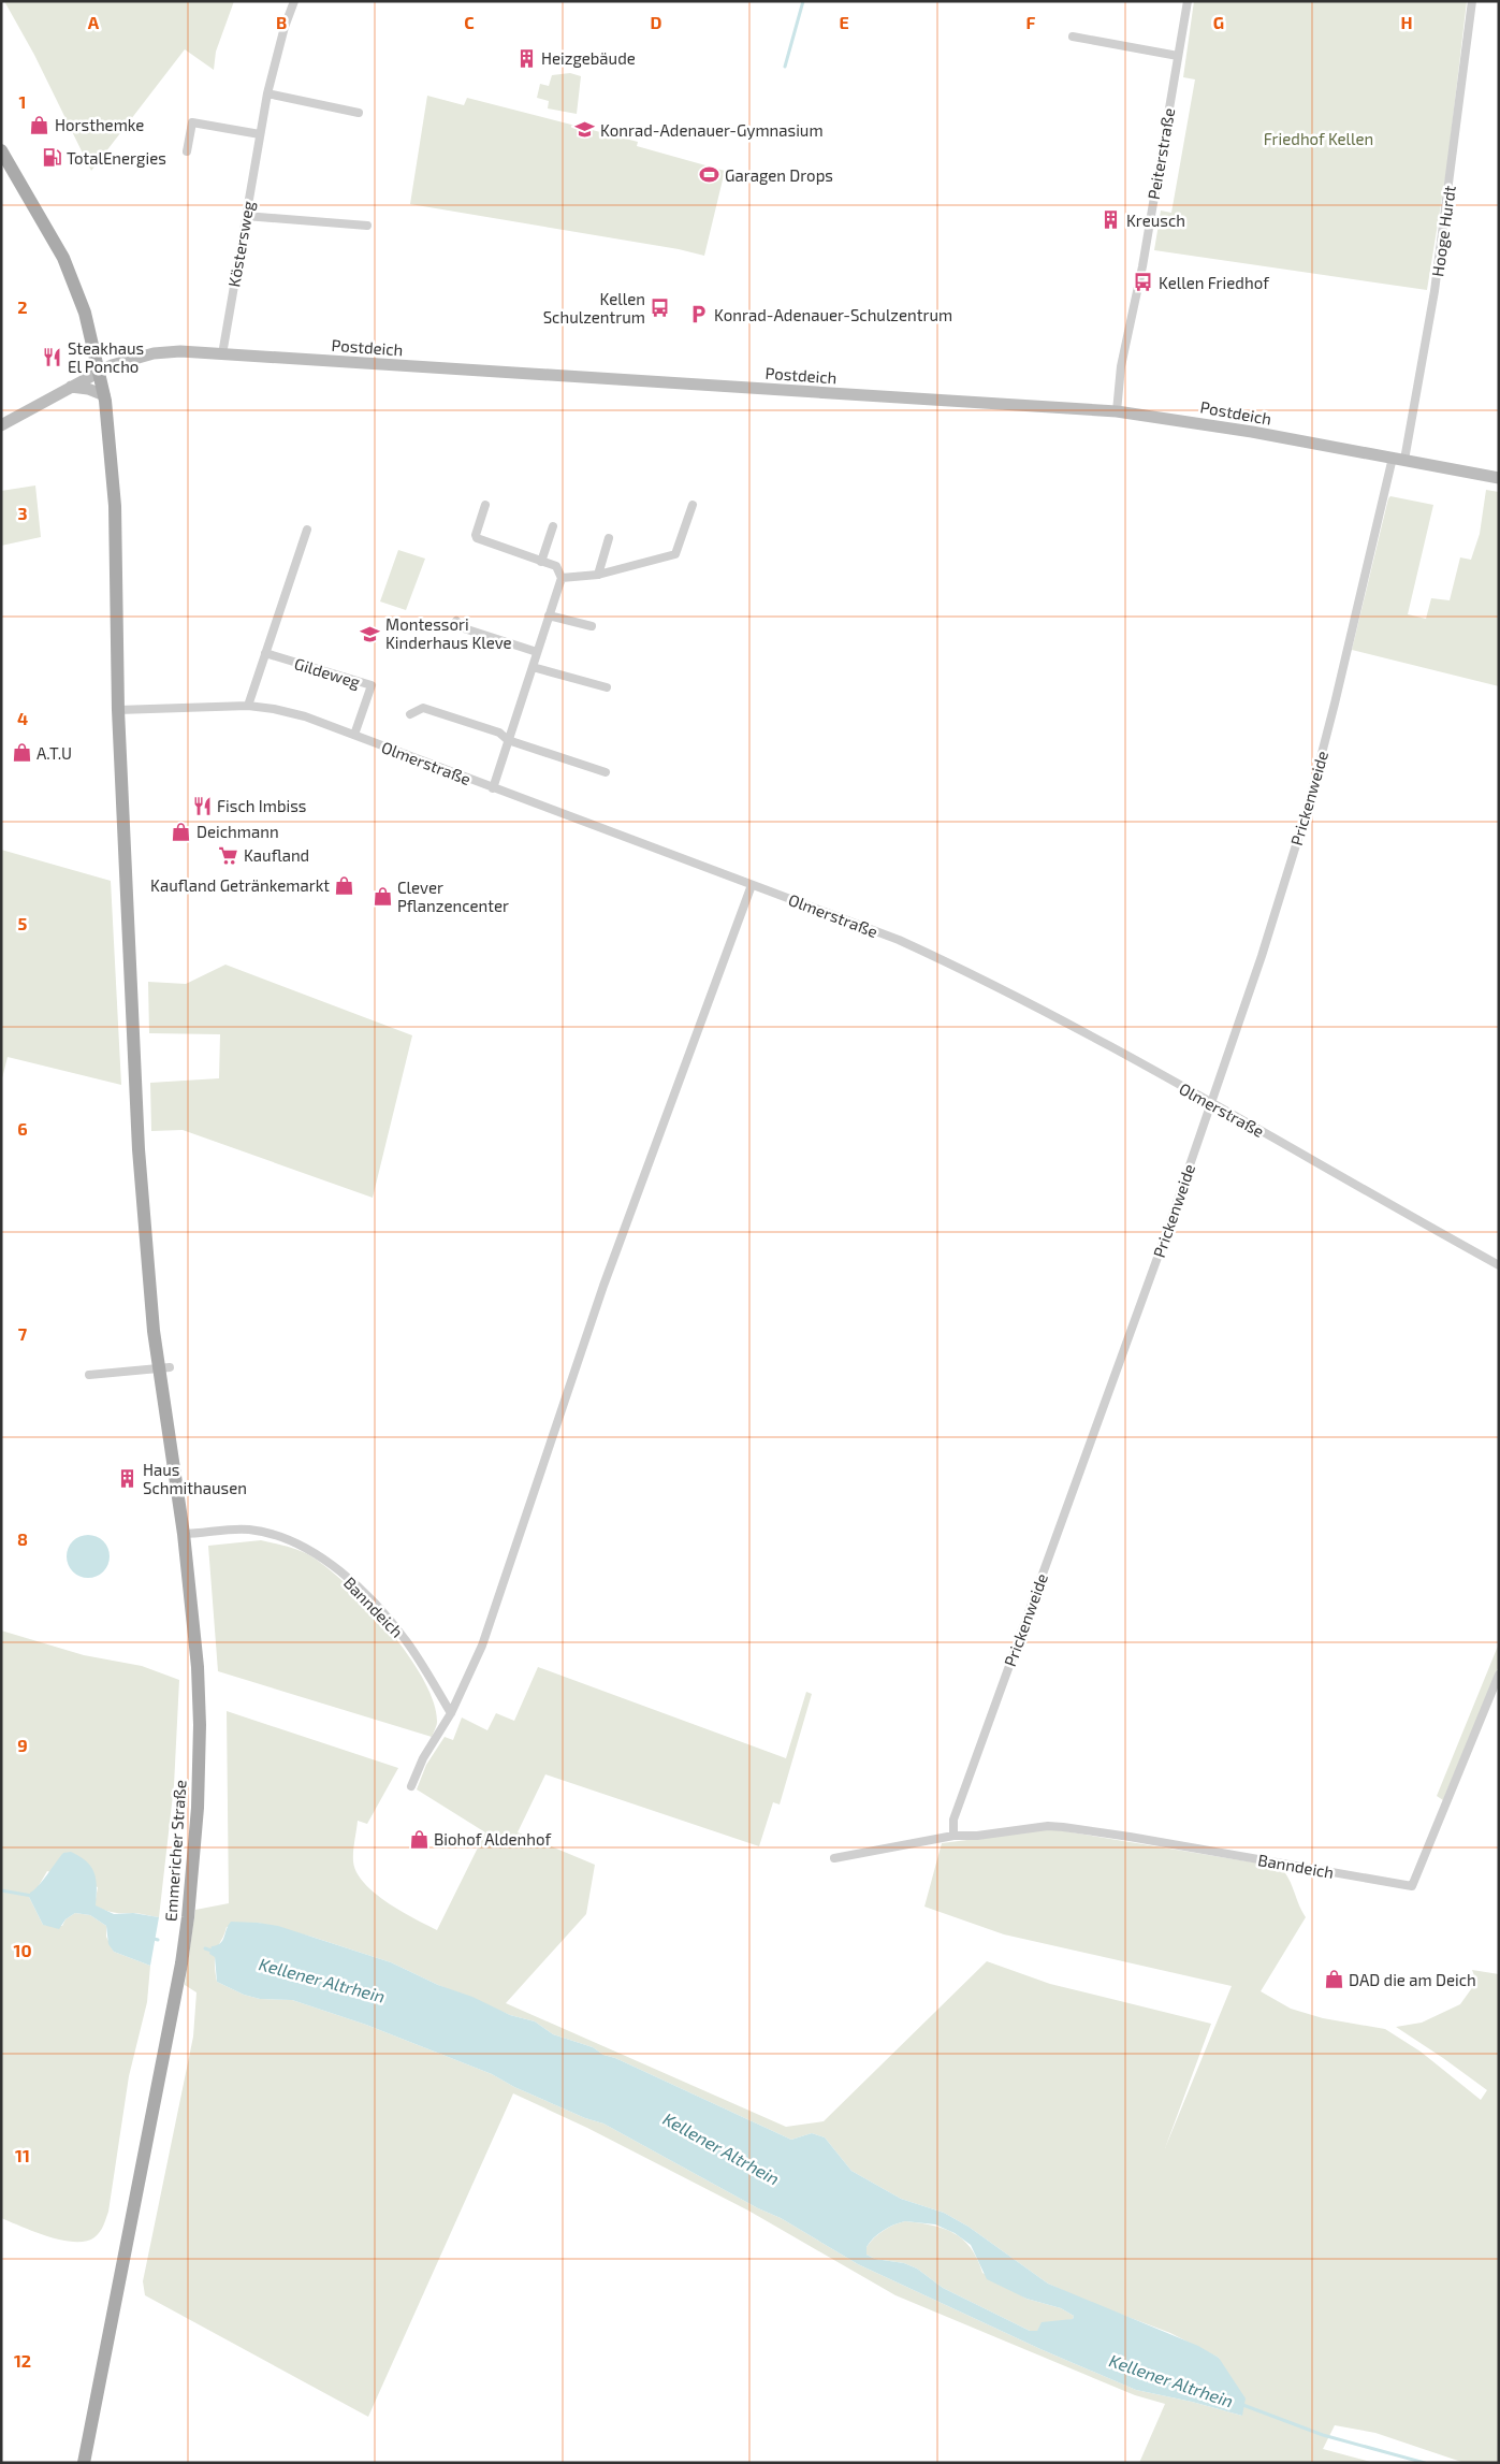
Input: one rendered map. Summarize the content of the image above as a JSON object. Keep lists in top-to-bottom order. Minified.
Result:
{"streets":{"main road":["Postdeich","Emmericher Straße"],"street":["Peiterstraße","Hooge Hurdt","Köstersweg","Gildeweg","Olmerstraße","Prickenweide","Banndeich"]},"crossings":[["Peiterstraße","Postdeich"],["Hooge Hurdt","Postdeich"],["Hooge Hurdt","Prickenweide"],["Köstersweg","Postdeich"],["Postdeich","Prickenweide"],["Postdeich","Emmericher Straße"],["Gildeweg","Olmerstraße"],["Olmerstraße","Prickenweide"],["Olmerstraße","Emmericher Straße"],["Prickenweide","Banndeich"],["Banndeich","Emmericher Straße"]],"water":["Kellener Altrhein"],"parks":["Friedhof Kellen"],"places":{"building":["Heizgebäude","Kreusch","Haus Schmithausen"],"shop":["Horsthemke","A.T.U","Deichmann","Kaufland Getränkemarkt","Clever Pflanzencenter","Biohof Aldenhof","DAD die am Deich"],"school or university":["Konrad-Adenauer-Gymnasium","Montessori Kinderhaus Kleve"],"fuel station":["TotalEnergies"],"sports":["Garagen Drops"],"bus stop":["Kellen Friedhof","Kellen Schulzentrum"],"parking":["Konrad-Adenauer-Schulzentrum"],"restaurant":["Steakhaus El Poncho","Fisch Imbiss"],"supermarket":["Kaufland"]},"grid":{"columns":["A","B","C","D","E","F","G","H"],"rows":["1","2","3","4","5","6","7","8","9","10","11","12"]}}
